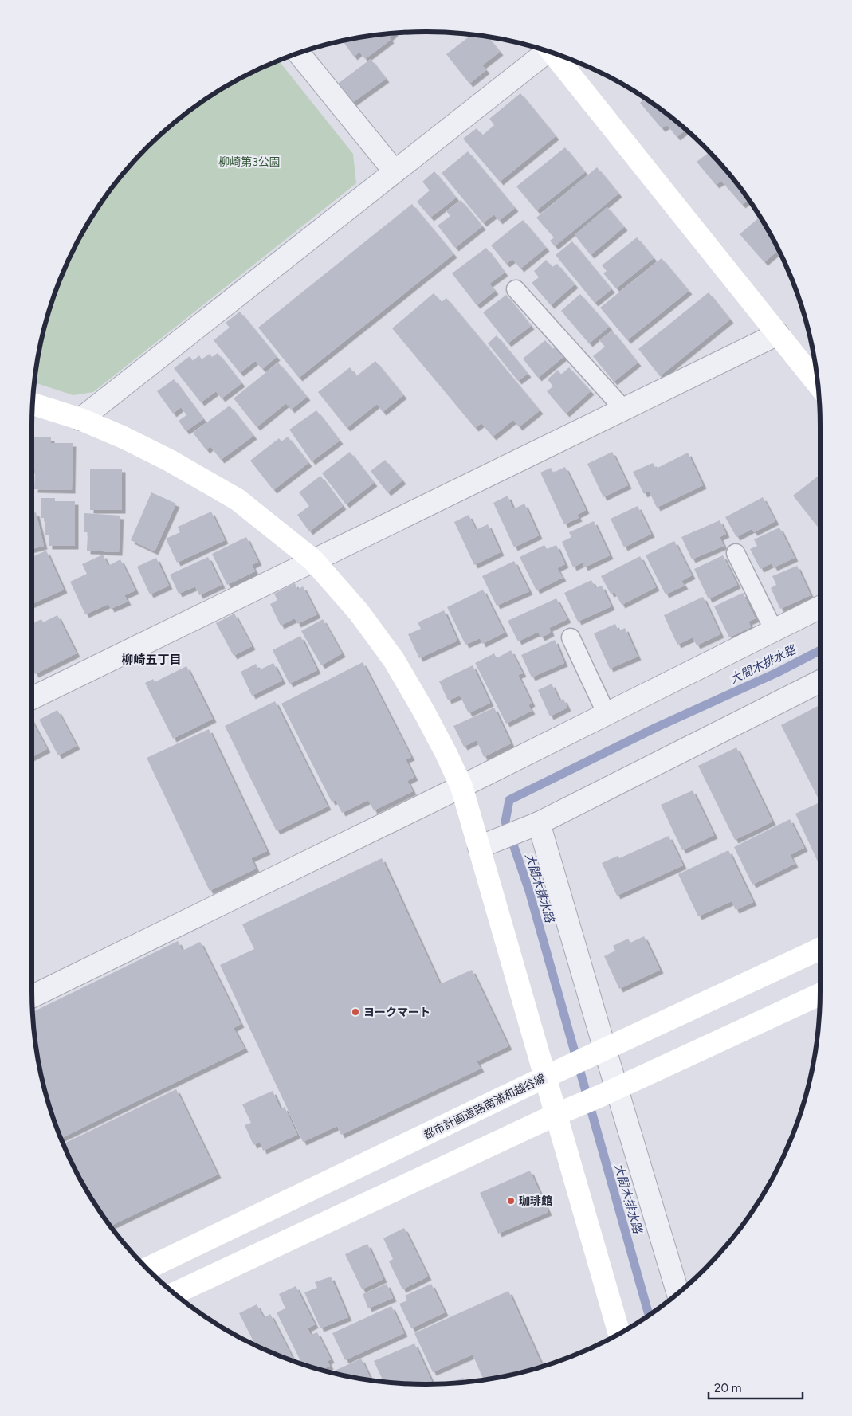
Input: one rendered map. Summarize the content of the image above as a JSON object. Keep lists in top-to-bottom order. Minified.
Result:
{"streets":{"street":["都市計画道路南浦和越谷線"]},"districts":["柳崎五丁目"],"water":["大間木排水路"],"parks":["柳崎第3公園"],"places":["ヨークマート","珈琲館"],"scale_bar":"20 m"}
